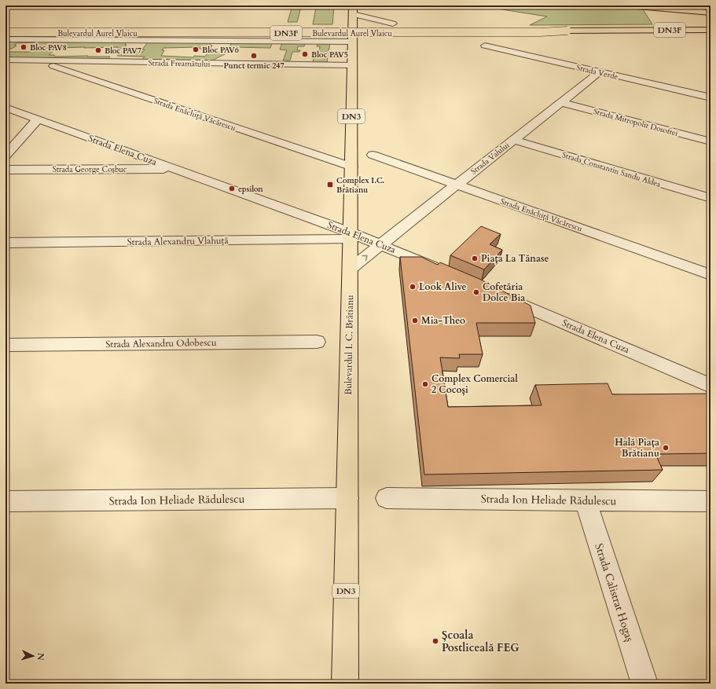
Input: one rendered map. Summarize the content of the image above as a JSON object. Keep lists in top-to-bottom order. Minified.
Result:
{"streets":{"main road":["DN3F","Bulevardul Aurel Vlaicu","DN3","Bulevardul I. C. Brătianu"],"street":["Strada Freamătului","Strada Verde","Strada Enăchiță Văcărescu","Strada Mitropolit Dosoftei","Strada Elena Cuza","Strada Valului","Strada George Coșbuc","Strada Constantin Sandu Aldea","Strada Alexandru Vlahuță","Strada Alexandru Odobescu","Strada Ion Heliade Rădulescu","Strada Calistrat Hogaș"]},"crossings":[["Strada Freamătului","Strada Enăchiță Văcărescu"],["Strada Freamătului","Bulevardul I. C. Brătianu"],["Strada Verde","Strada Valului"],["Strada Enăchiță Văcărescu","Strada Valului"],["Strada Enăchiță Văcărescu","Bulevardul I. C. Brătianu"],["Strada Mitropolit Dosoftei","Strada Valului"],["Strada Elena Cuza","Strada Valului"],["Strada Elena Cuza","Strada George Coșbuc"],["Strada Elena Cuza","Strada Alexandru Vlahuță"],["Strada Elena Cuza","Bulevardul I. C. Brătianu"],["Strada Valului","Strada Constantin Sandu Aldea"],["Strada Valului","Bulevardul I. C. Brătianu"],["Strada Alexandru Vlahuță","Bulevardul I. C. Brătianu"],["Bulevardul I. C. Brătianu","Strada Ion Heliade Rădulescu"],["Strada Ion Heliade Rădulescu","Strada Calistrat Hogaș"]],"places":{"other":["Bloc PAV8","Bloc PAV6","Bloc PAV7","Bloc PAV5","Punct termic 247","epsilon","Piața La Tănase","Look Alive","Cofetăria Dolce Bia","Mia-Theo","Complex Comercial 2 Cocoși","Hală Piața Brătianu","Școala Postliceală FEG"],"transit":["Complex I.C. Brătianu"]},"north":"right"}
